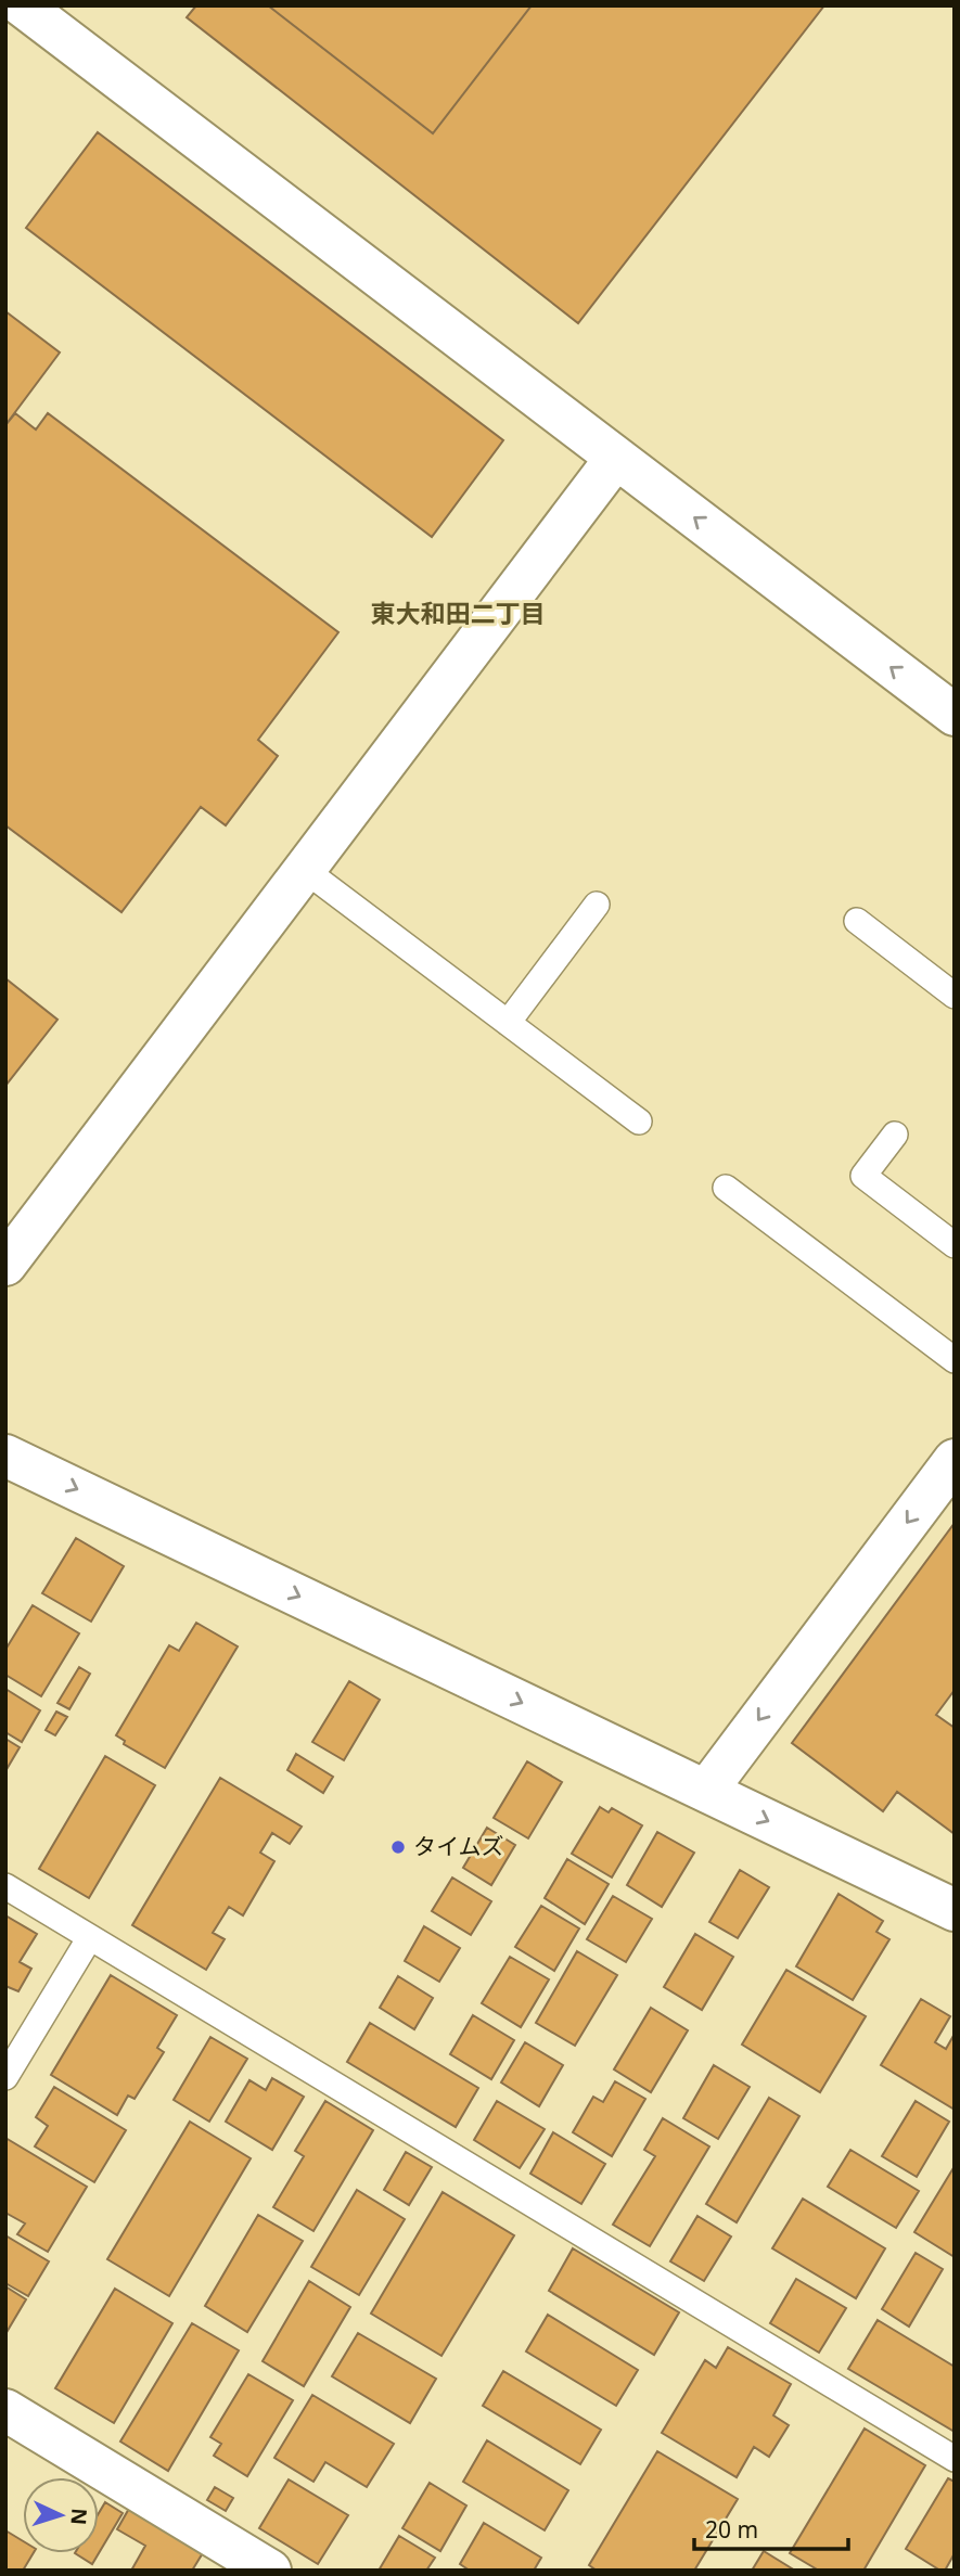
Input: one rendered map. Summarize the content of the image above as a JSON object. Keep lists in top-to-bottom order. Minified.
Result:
{"districts":["東大和田二丁目"],"places":["タイムズ"],"scale_bar":"20 m","north":"right"}
